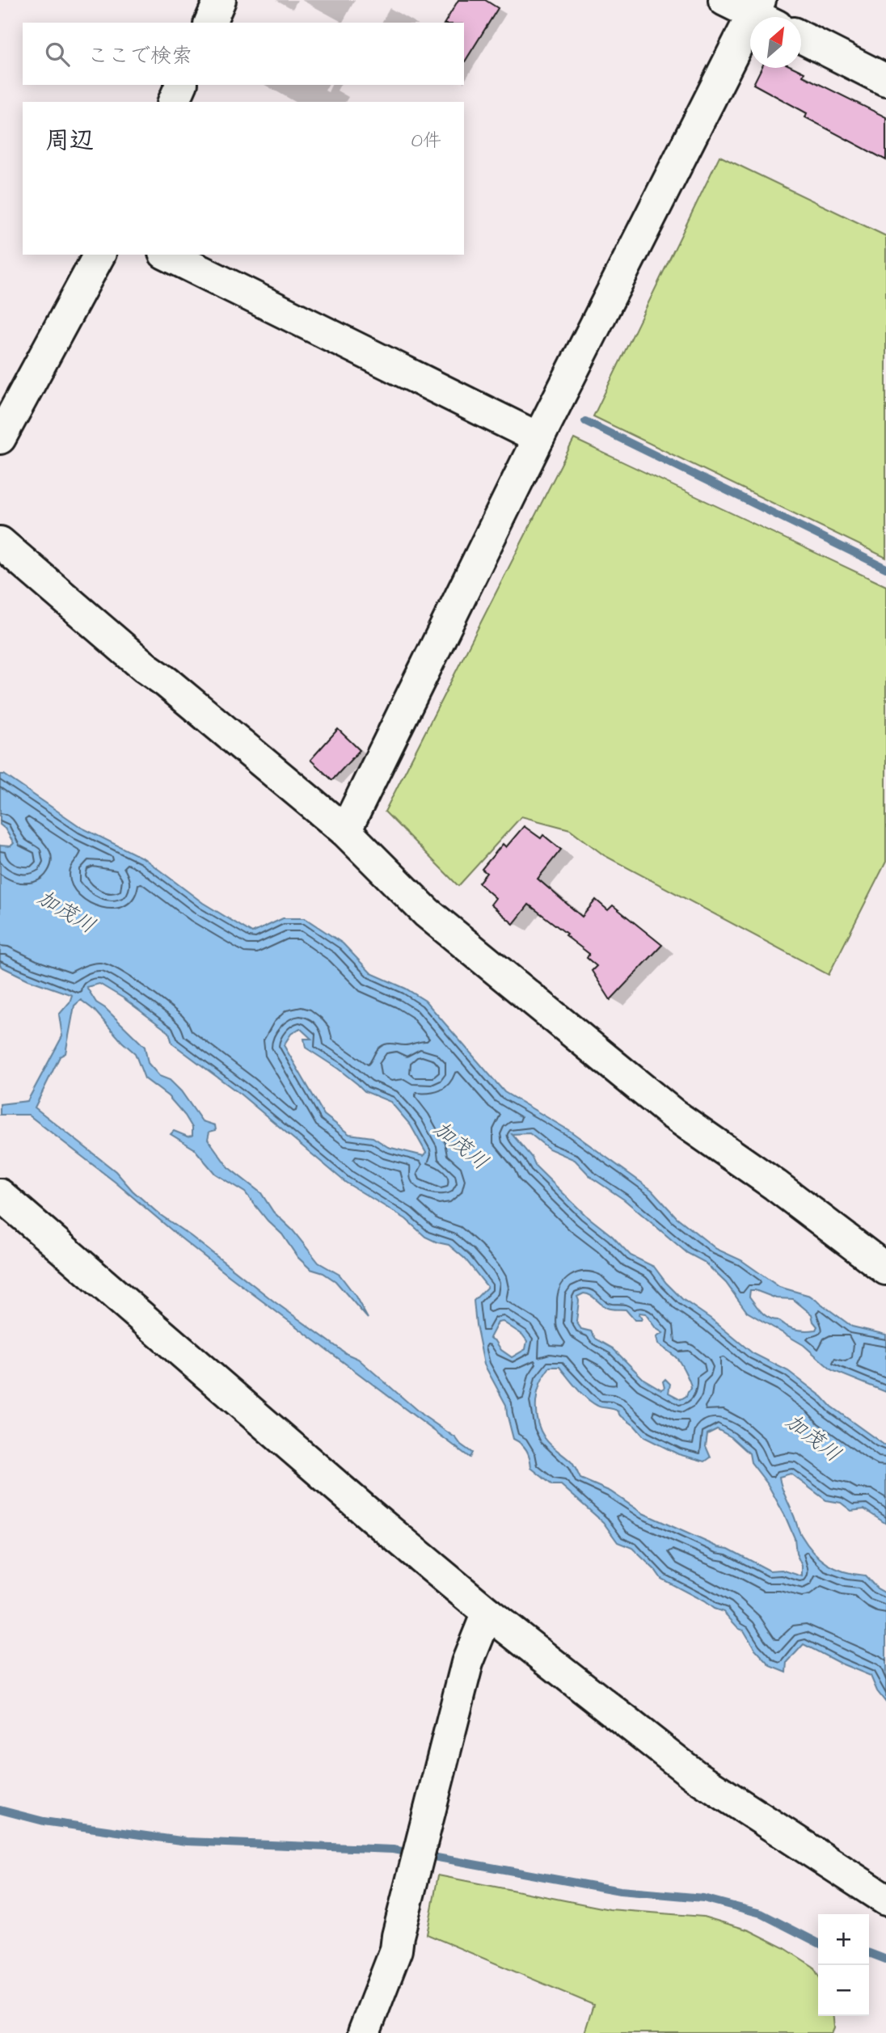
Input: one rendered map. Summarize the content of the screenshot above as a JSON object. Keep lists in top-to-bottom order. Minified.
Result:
{"water":["加茂川"],"north":"top right","page":{"search":"ここで検索","heading":["周辺","0件"],"map_buttons":["+","−"]}}
